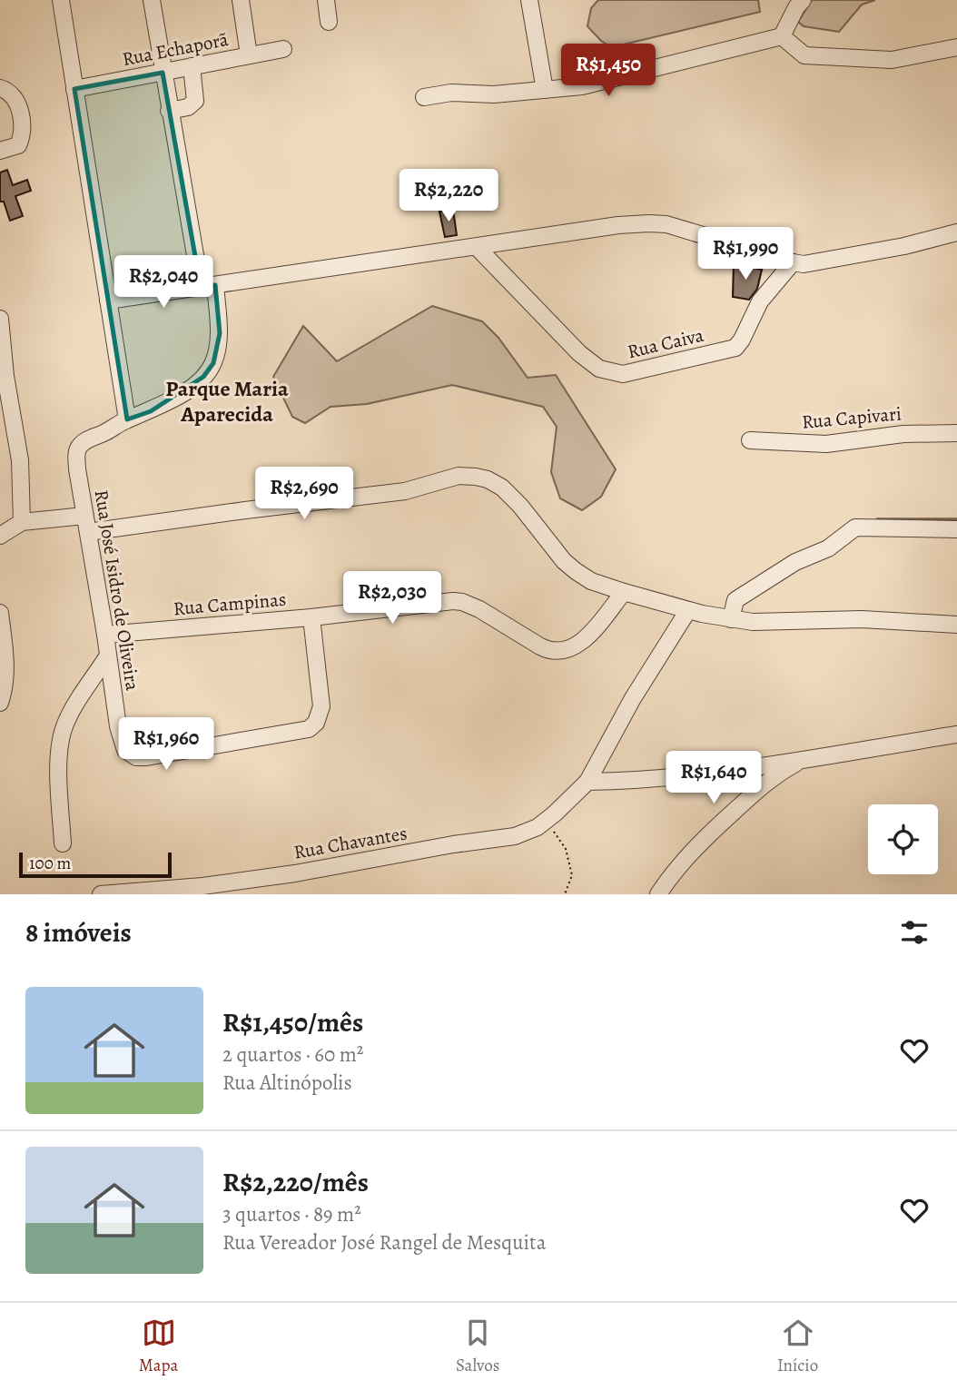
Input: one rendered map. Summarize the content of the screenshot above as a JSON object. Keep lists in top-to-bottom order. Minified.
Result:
{"streets":{"street":["Rua Echaporã","Rua Caiva","Rua Capivari","Rua José Isidro de Oliveira","Rua Campinas","Rua Chavantes"]},"crossings":[["Rua Echaporã","Rua José Isidro de Oliveira"],["Rua José Isidro de Oliveira","Rua Campinas"]],"districts":["Parque Maria Aparecida"],"scale_bar":"100 m","page":{"price":["R$1,450","R$2,220","R$1,990","R$2,040","R$2,690","R$2,030","R$1,960","R$1,640"],"scale":"100 m","heading":"8 imóveis","list":[{"name":"R$1,450/mês","note":"2 quartos · 60 m² · Rua Altinópolis"},{"name":"R$2,220/mês","note":"3 quartos · 89 m² · Rua Vereador José Rangel de Mesquita"}],"tabs":["Mapa","Salvos","Início"]}}
